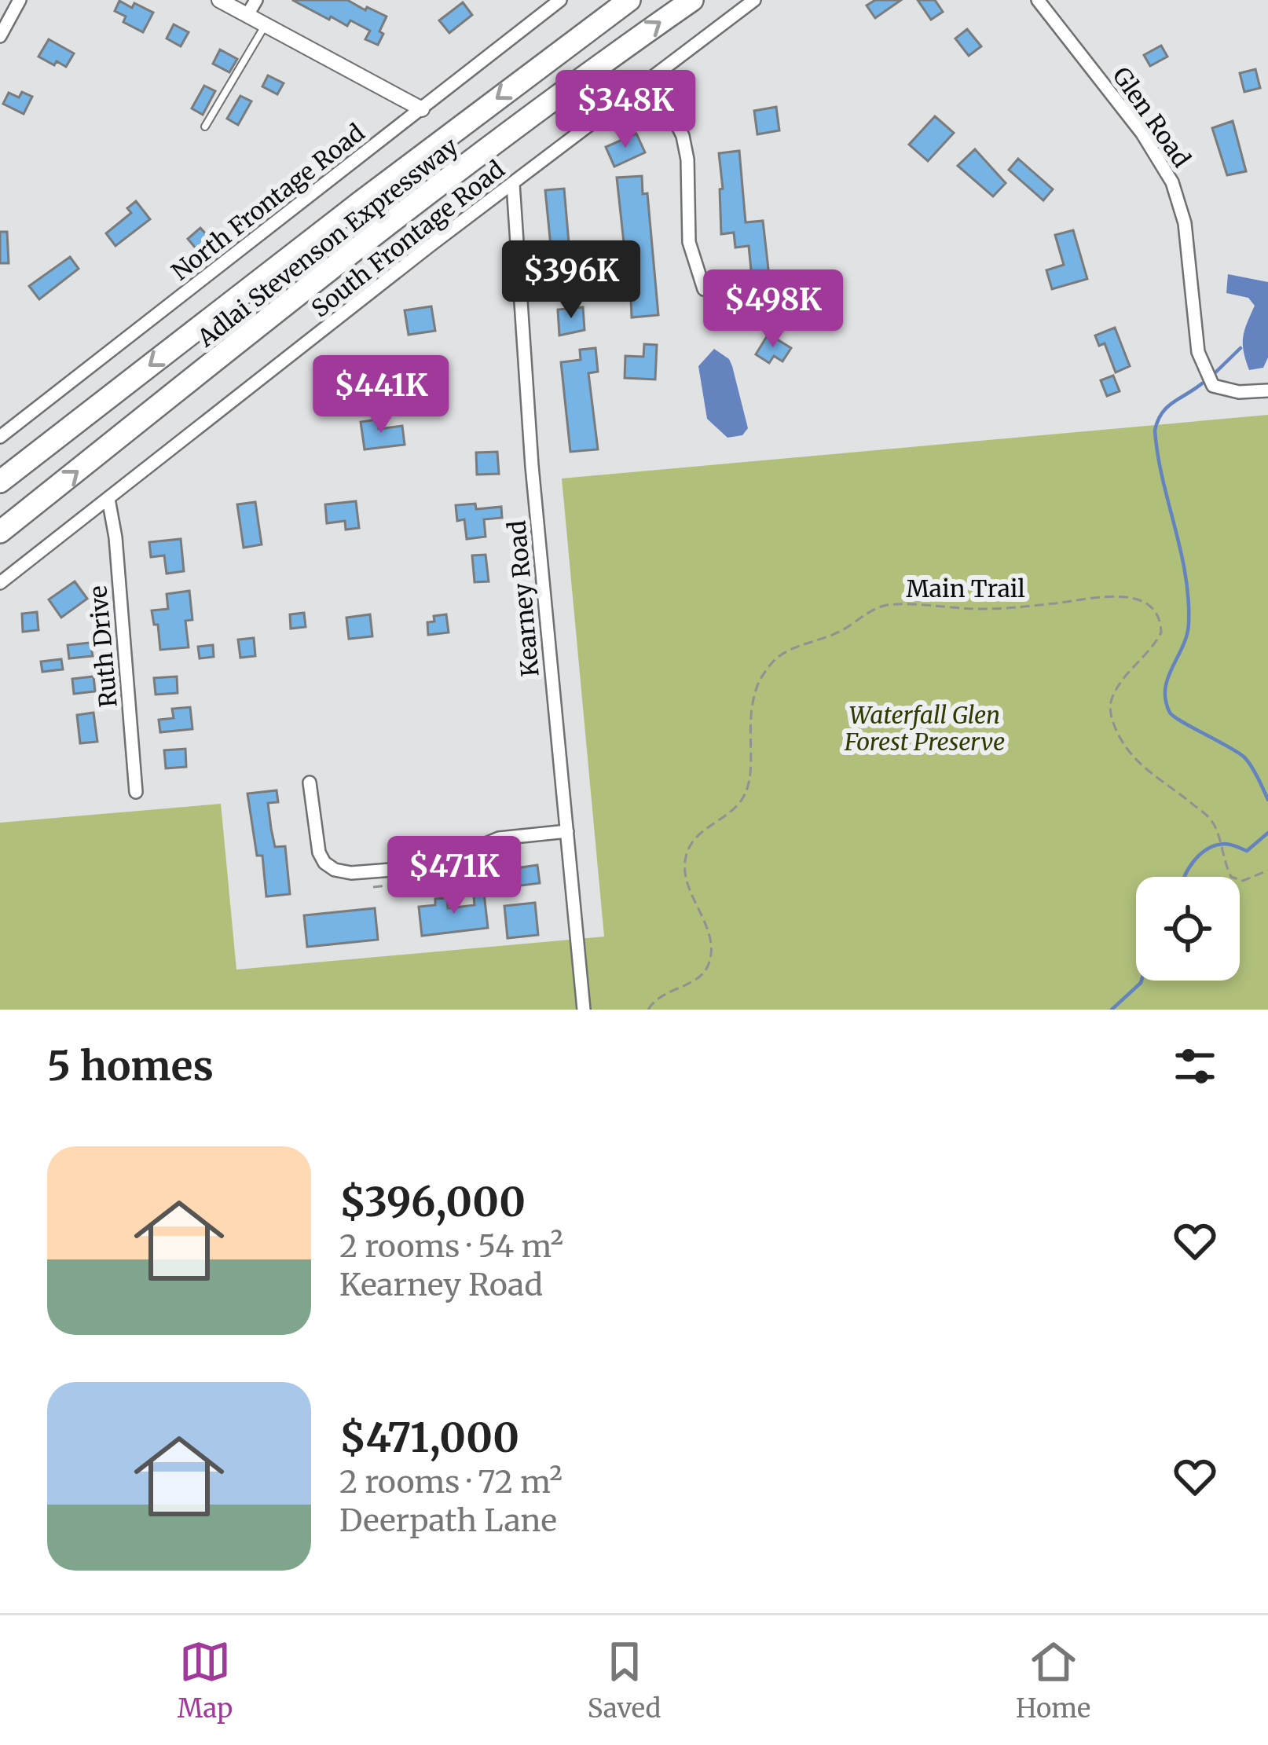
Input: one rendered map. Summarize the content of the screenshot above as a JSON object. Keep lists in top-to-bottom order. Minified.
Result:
{"streets":{"highway":["Adlai Stevenson Expressway"],"street":["Glen Road","North Frontage Road","South Frontage Road","Kearney Road","Ruth Drive"],"path":["Main Trail"]},"crossings":[["South Frontage Road","Kearney Road"],["South Frontage Road","Ruth Drive"]],"parks":["Waterfall Glen Forest Preserve"],"page":{"price":["$348K","$396K","$498K","$441K","$471K"],"heading":"5 homes","list":[{"name":"$396,000","note":"2 rooms · 54 m² · Kearney Road"},{"name":"$471,000","note":"2 rooms · 72 m² · Deerpath Lane"}],"tabs":["Map","Saved","Home"]}}
